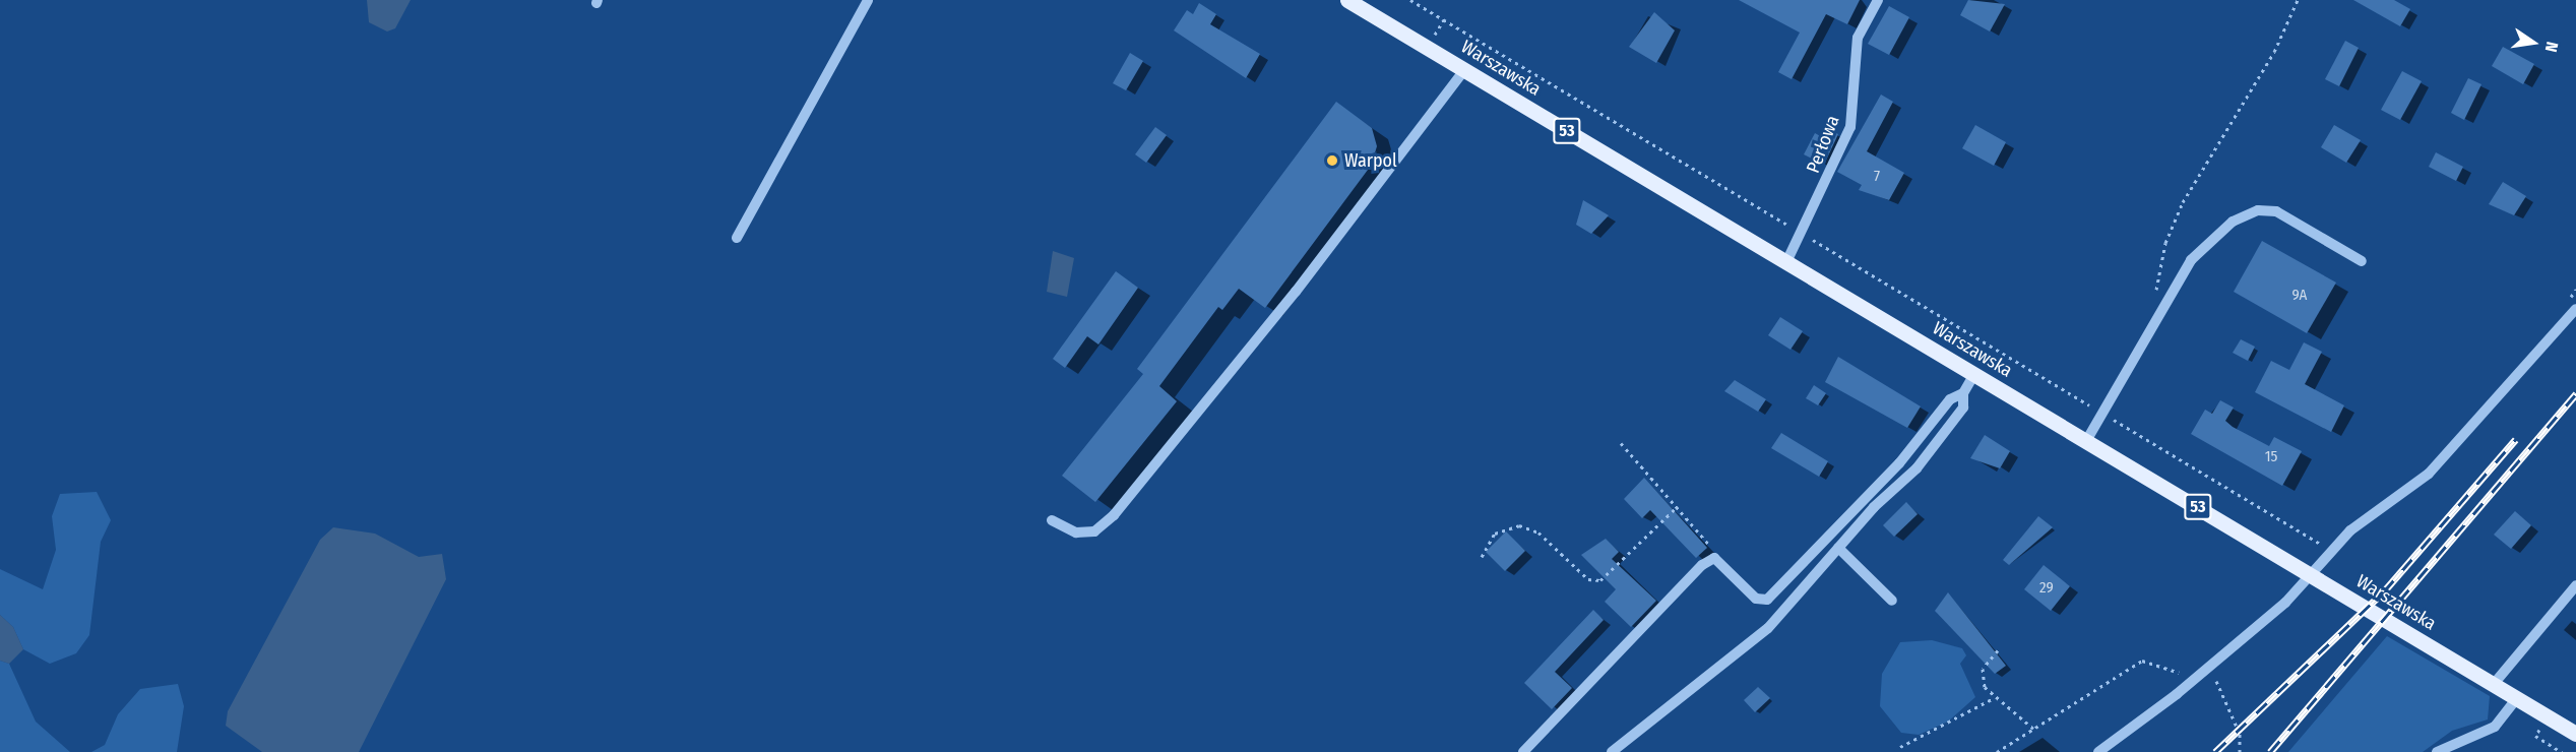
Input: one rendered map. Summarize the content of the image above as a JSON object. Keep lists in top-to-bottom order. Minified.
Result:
{"streets":{"main road":["Warszawska","53"],"street":["Perłowa"]},"crossings":[["Warszawska","Perłowa"]],"places":["Warpol"],"house_numbers":["7","9A","15","29"],"north":"right"}
